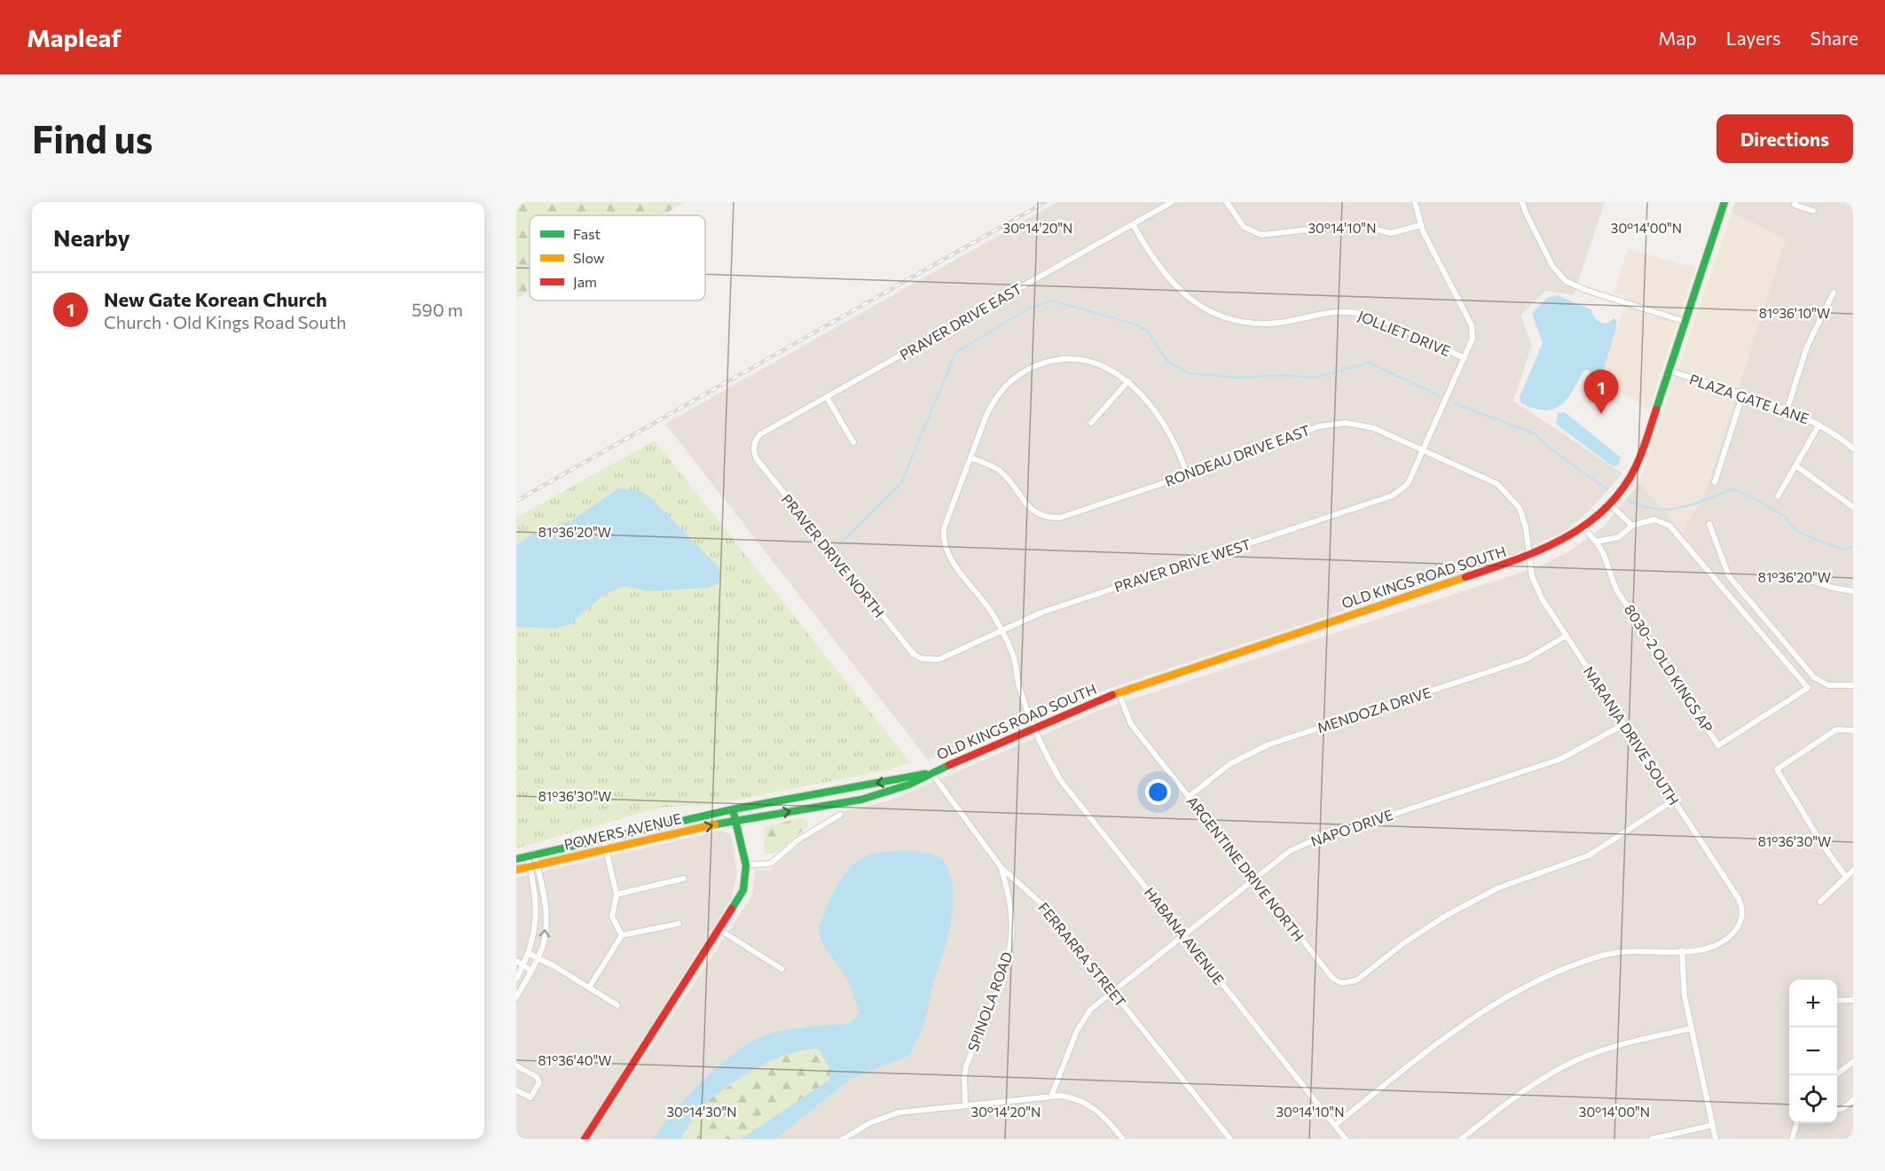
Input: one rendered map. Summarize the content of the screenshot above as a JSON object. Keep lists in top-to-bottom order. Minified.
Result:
{"streets":{"street":["PRAVER DRIVE EAST","JOLLIET DRIVE","PLAZA GATE LANE","RONDEAU DRIVE EAST","PRAVER DRIVE NORTH","PRAVER DRIVE WEST","OLD KINGS ROAD SOUTH","8030-2 OLD KINGS AP","MENDOZA DRIVE","NARANJA DRIVE SOUTH","NAPO DRIVE","POWERS AVENUE","ARGENTINE DRIVE NORTH","HABANA AVENUE","FERRARRA STREET","SPINOLA ROAD"]},"crossings":[["PRAVER DRIVE EAST","JOLLIET DRIVE"],["PRAVER DRIVE EAST","PRAVER DRIVE NORTH"],["JOLLIET DRIVE","PRAVER DRIVE WEST"],["PLAZA GATE LANE","OLD KINGS ROAD SOUTH"],["RONDEAU DRIVE EAST","PRAVER DRIVE WEST"],["RONDEAU DRIVE EAST","OLD KINGS ROAD SOUTH"],["RONDEAU DRIVE EAST","NARANJA DRIVE SOUTH"],["RONDEAU DRIVE EAST","HABANA AVENUE"],["PRAVER DRIVE NORTH","PRAVER DRIVE WEST"],["PRAVER DRIVE WEST","HABANA AVENUE"],["OLD KINGS ROAD SOUTH","NARANJA DRIVE SOUTH"],["OLD KINGS ROAD SOUTH","POWERS AVENUE"],["OLD KINGS ROAD SOUTH","ARGENTINE DRIVE NORTH"],["OLD KINGS ROAD SOUTH","HABANA AVENUE"],["OLD KINGS ROAD SOUTH","FERRARRA STREET"],["MENDOZA DRIVE","NARANJA DRIVE SOUTH"],["MENDOZA DRIVE","ARGENTINE DRIVE NORTH"],["NARANJA DRIVE SOUTH","NAPO DRIVE"],["NARANJA DRIVE SOUTH","ARGENTINE DRIVE NORTH"],["NAPO DRIVE","ARGENTINE DRIVE NORTH"],["NAPO DRIVE","HABANA AVENUE"],["NAPO DRIVE","FERRARRA STREET"],["FERRARRA STREET","SPINOLA ROAD"]],"legend":["Fast","Slow","Jam"],"page":{"header":"Mapleaf","nav":["Map","Layers","Share"],"buttons":"Directions","title":"Find us","heading":"Nearby","list":[{"mark":"1","name":"New Gate Korean Church","note":"Church · Old Kings Road South","value":"590 m"}],"pins":"1","map_buttons":["+","−"]},"coordinates":["30°14'20\"N","30°14'10\"N","30°14'00\"N","81°36'10\"W","81°36'20\"W","81°36'30\"W","81°36'40\"W","30°14'30\"N"]}
